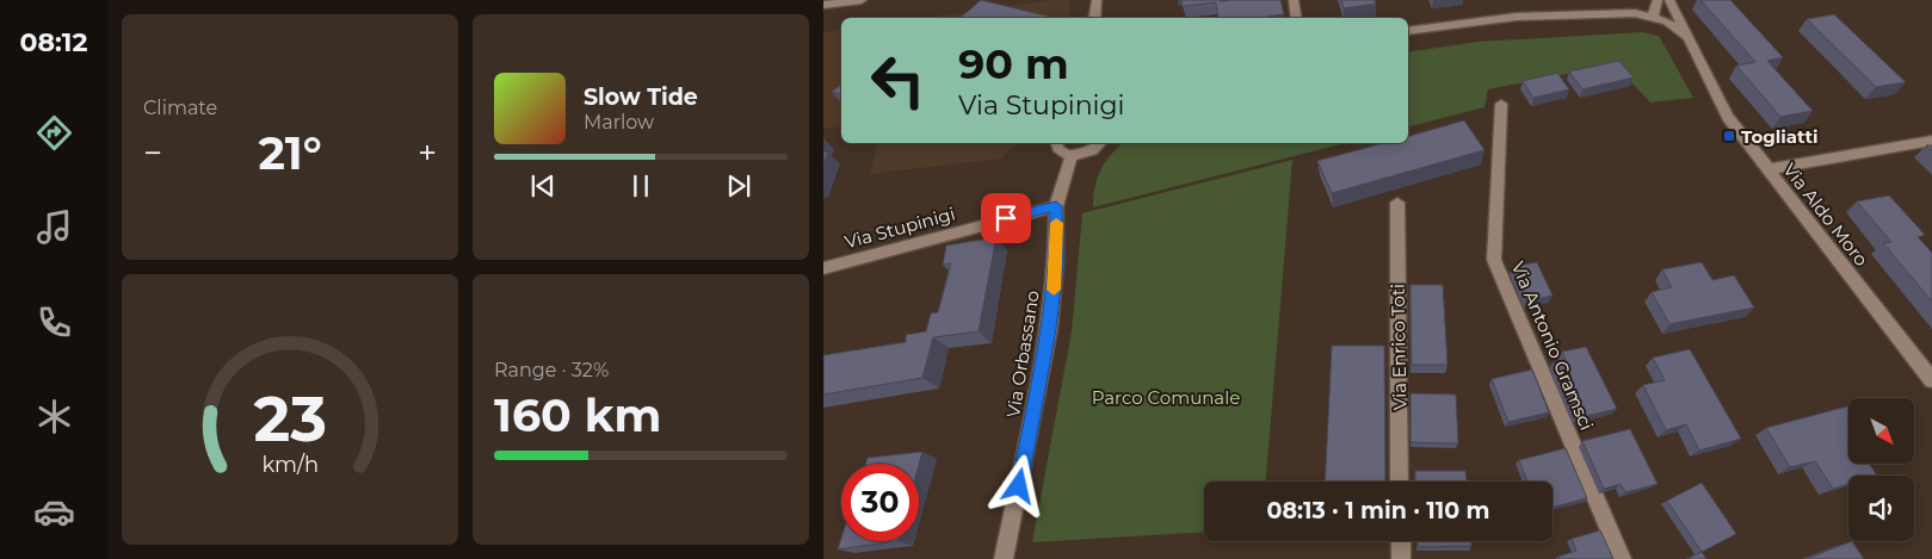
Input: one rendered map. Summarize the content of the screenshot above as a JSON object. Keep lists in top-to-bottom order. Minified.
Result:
{"streets":{"street":["Via Aldo Moro","Via Stupinigi","Via Antonio Gramsci","Via Enrico Toti","Via Orbassano"]},"crossings":[["Via Stupinigi","Via Orbassano"]],"parks":["Parco Comunale"],"places":{"transit":["Togliatti"]},"north":"bottom right","page":{"tabs":"08:12","tile":["Climate",["Range · 32%","160 km"]],"turn":["90 m","Via Stupinigi"],"song":["Slow Tide","Marlow"],"heat":["−","21°","+"],"limit":"30","trip":"08:13 · 1 min · 110 m","gauge":["23","km/h"]}}
